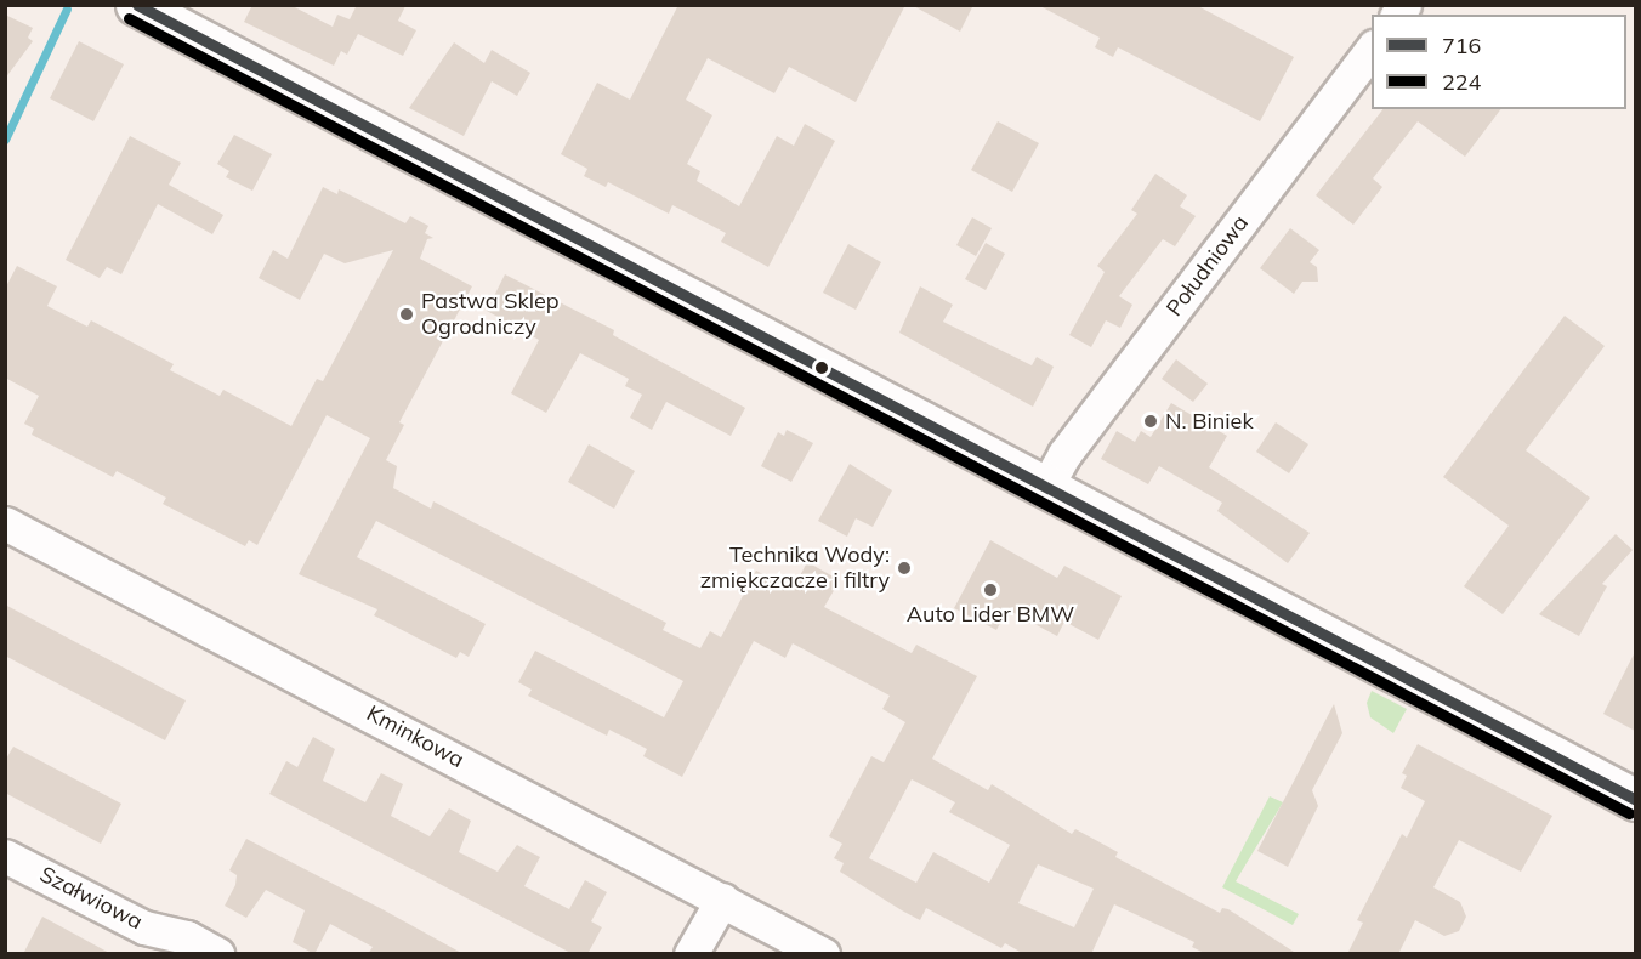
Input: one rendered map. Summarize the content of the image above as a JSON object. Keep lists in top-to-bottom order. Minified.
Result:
{"streets":{"street":["Południowa","Kminkowa","Szałwiowa"]},"places":["Pastwa Sklep Ogrodniczy","N. Biniek","Technika Wody: zmiękczacze i filtry","Auto Lider BMW"],"lines":["transit line 716","transit line 224"],"legend":["716","224"]}
